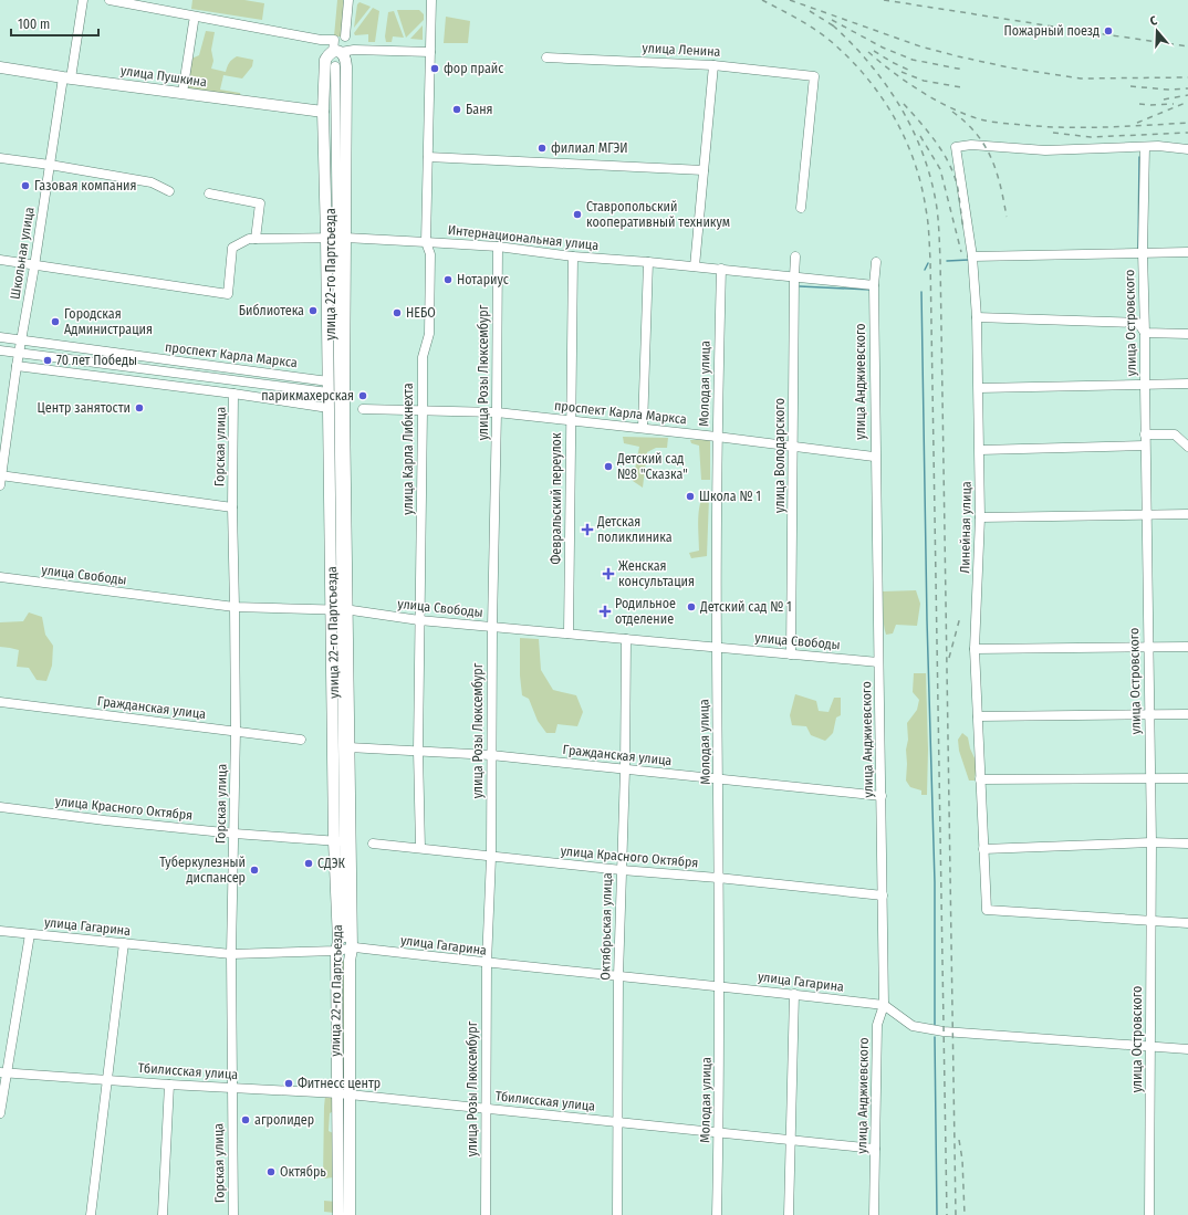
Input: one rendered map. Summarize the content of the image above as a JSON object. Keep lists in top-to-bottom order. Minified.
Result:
{"streets":{"main road":["улица Пушкина","улица 22-го Партсъезда"],"street":["улица Ленина","Интернациональная улица","Школьная улица","улица Островского","проспект Карла Маркса","улица Розы Люксембург","улица Анджиевского","Молодая улица","Горская улица","улица Карла Либкнехта","улица Володарского","Февральский переулок","Линейная улица","улица Свободы","Гражданская улица","улица Красного Октября","улица Гагарина","Октябрьская улица","Тбилисская улица"]},"crossings":[["улица Пушкина","Школьная улица"],["улица Пушкина","улица 22-го Партсъезда"],["Интернациональная улица","Школьная улица"],["Интернациональная улица","улица 22-го Партсъезда"],["Интернациональная улица","улица Розы Люксембург"],["Интернациональная улица","улица Анджиевского"],["Интернациональная улица","Молодая улица"],["Интернациональная улица","улица Карла Либкнехта"],["Интернациональная улица","улица Володарского"],["Интернациональная улица","Февральский переулок"],["Школьная улица","проспект Карла Маркса"],["улица 22-го Партсъезда","проспект Карла Маркса"],["улица 22-го Партсъезда","улица Свободы"],["улица 22-го Партсъезда","Гражданская улица"],["улица 22-го Партсъезда","улица Красного Октября"],["улица 22-го Партсъезда","улица Гагарина"],["улица 22-го Партсъезда","Тбилисская улица"],["улица Островского","Линейная улица"],["проспект Карла Маркса","улица Розы Люксембург"],["проспект Карла Маркса","улица Анджиевского"],["проспект Карла Маркса","Молодая улица"],["проспект Карла Маркса","улица Карла Либкнехта"],["проспект Карла Маркса","улица Володарского"],["проспект Карла Маркса","Февральский переулок"],["улица Розы Люксембург","улица Свободы"],["улица Розы Люксембург","Гражданская улица"],["улица Розы Люксембург","улица Красного Октября"],["улица Розы Люксембург","улица Гагарина"],["улица Розы Люксембург","Тбилисская улица"],["улица Анджиевского","улица Свободы"],["улица Анджиевского","Гражданская улица"],["улица Анджиевского","улица Красного Октября"],["улица Анджиевского","улица Гагарина"],["улица Анджиевского","Тбилисская улица"],["Молодая улица","улица Свободы"],["Молодая улица","Гражданская улица"],["Молодая улица","улица Красного Октября"],["Молодая улица","улица Гагарина"],["Молодая улица","Тбилисская улица"],["Горская улица","улица Свободы"],["Горская улица","Гражданская улица"],["Горская улица","улица Красного Октября"],["Горская улица","улица Гагарина"],["Горская улица","Тбилисская улица"],["улица Карла Либкнехта","улица Свободы"],["улица Карла Либкнехта","Гражданская улица"],["улица Карла Либкнехта","улица Красного Октября"],["улица Володарского","улица Свободы"],["Февральский переулок","улица Свободы"],["улица Свободы","Октябрьская улица"],["Гражданская улица","Октябрьская улица"],["улица Красного Октября","Октябрьская улица"],["улица Гагарина","Октябрьская улица"],["Октябрьская улица","Тбилисская улица"]],"places":{"other":["Пожарный поезд","фор прайс","Баня","филиал МГЭИ","Газовая компания","Ставропольский кооперативный техникум","Нотариус","Библиотека","НЕБО","Городская Администрация","70 лет Победы","парикмахерская","Центр занятости","Детский сад №8 \"Сказка\"","Школа № 1","Детский сад № 1","СДЭК","Туберкулезный диспансер","Фитнесс центр","агролидер","Октябрь"],"health":["Детская поликлиника","Женская консультация","Родильное отделение"]},"scale_bar":"100 m","north":"top"}
